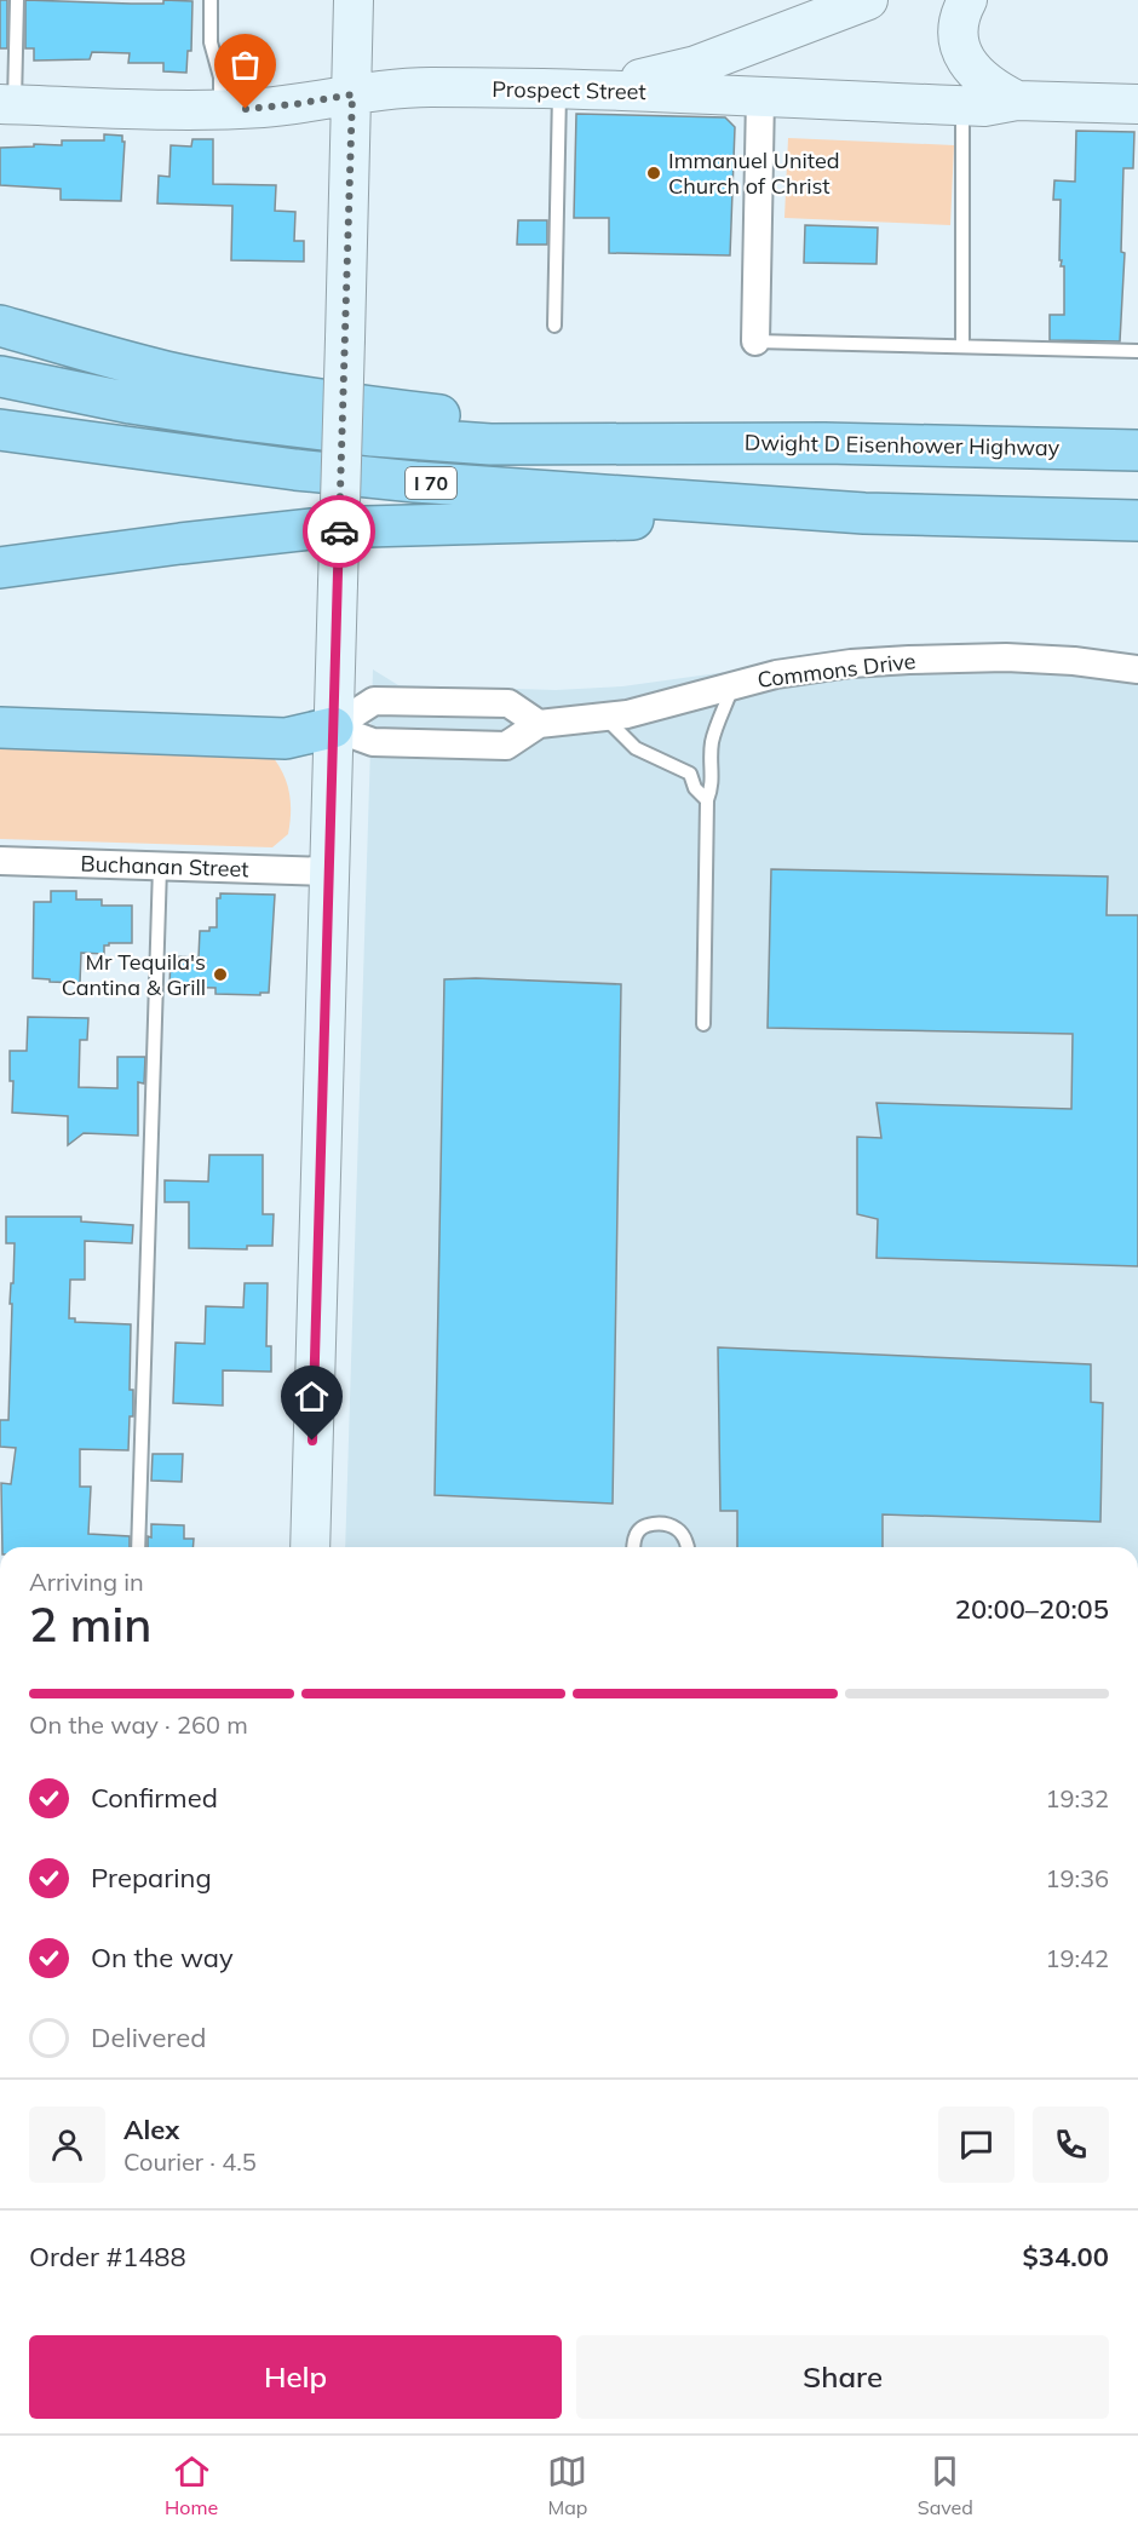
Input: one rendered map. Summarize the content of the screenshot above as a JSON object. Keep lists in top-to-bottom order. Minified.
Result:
{"streets":{"highway":["Dwight D Eisenhower Highway","I 70"],"main road":["Prospect Street"],"street":["Commons Drive","Buchanan Street"]},"crossings":[["Dwight D Eisenhower Highway","I 70"]],"places":["Immanuel United Church of Christ","Mr Tequila's Cantina & Grill"],"page":{"heading":["2 min","Arriving in","20:00–20:05"],"panel":["Alex","Courier · 4.5","Order #1488","$34.00"],"bar":"On the way · 260 m","list":[["Confirmed","19:32"],["Preparing","19:36"],["On the way","19:42"],"Delivered"],"buttons":["Help","Share"],"tabs":["Home","Map","Saved"]}}
